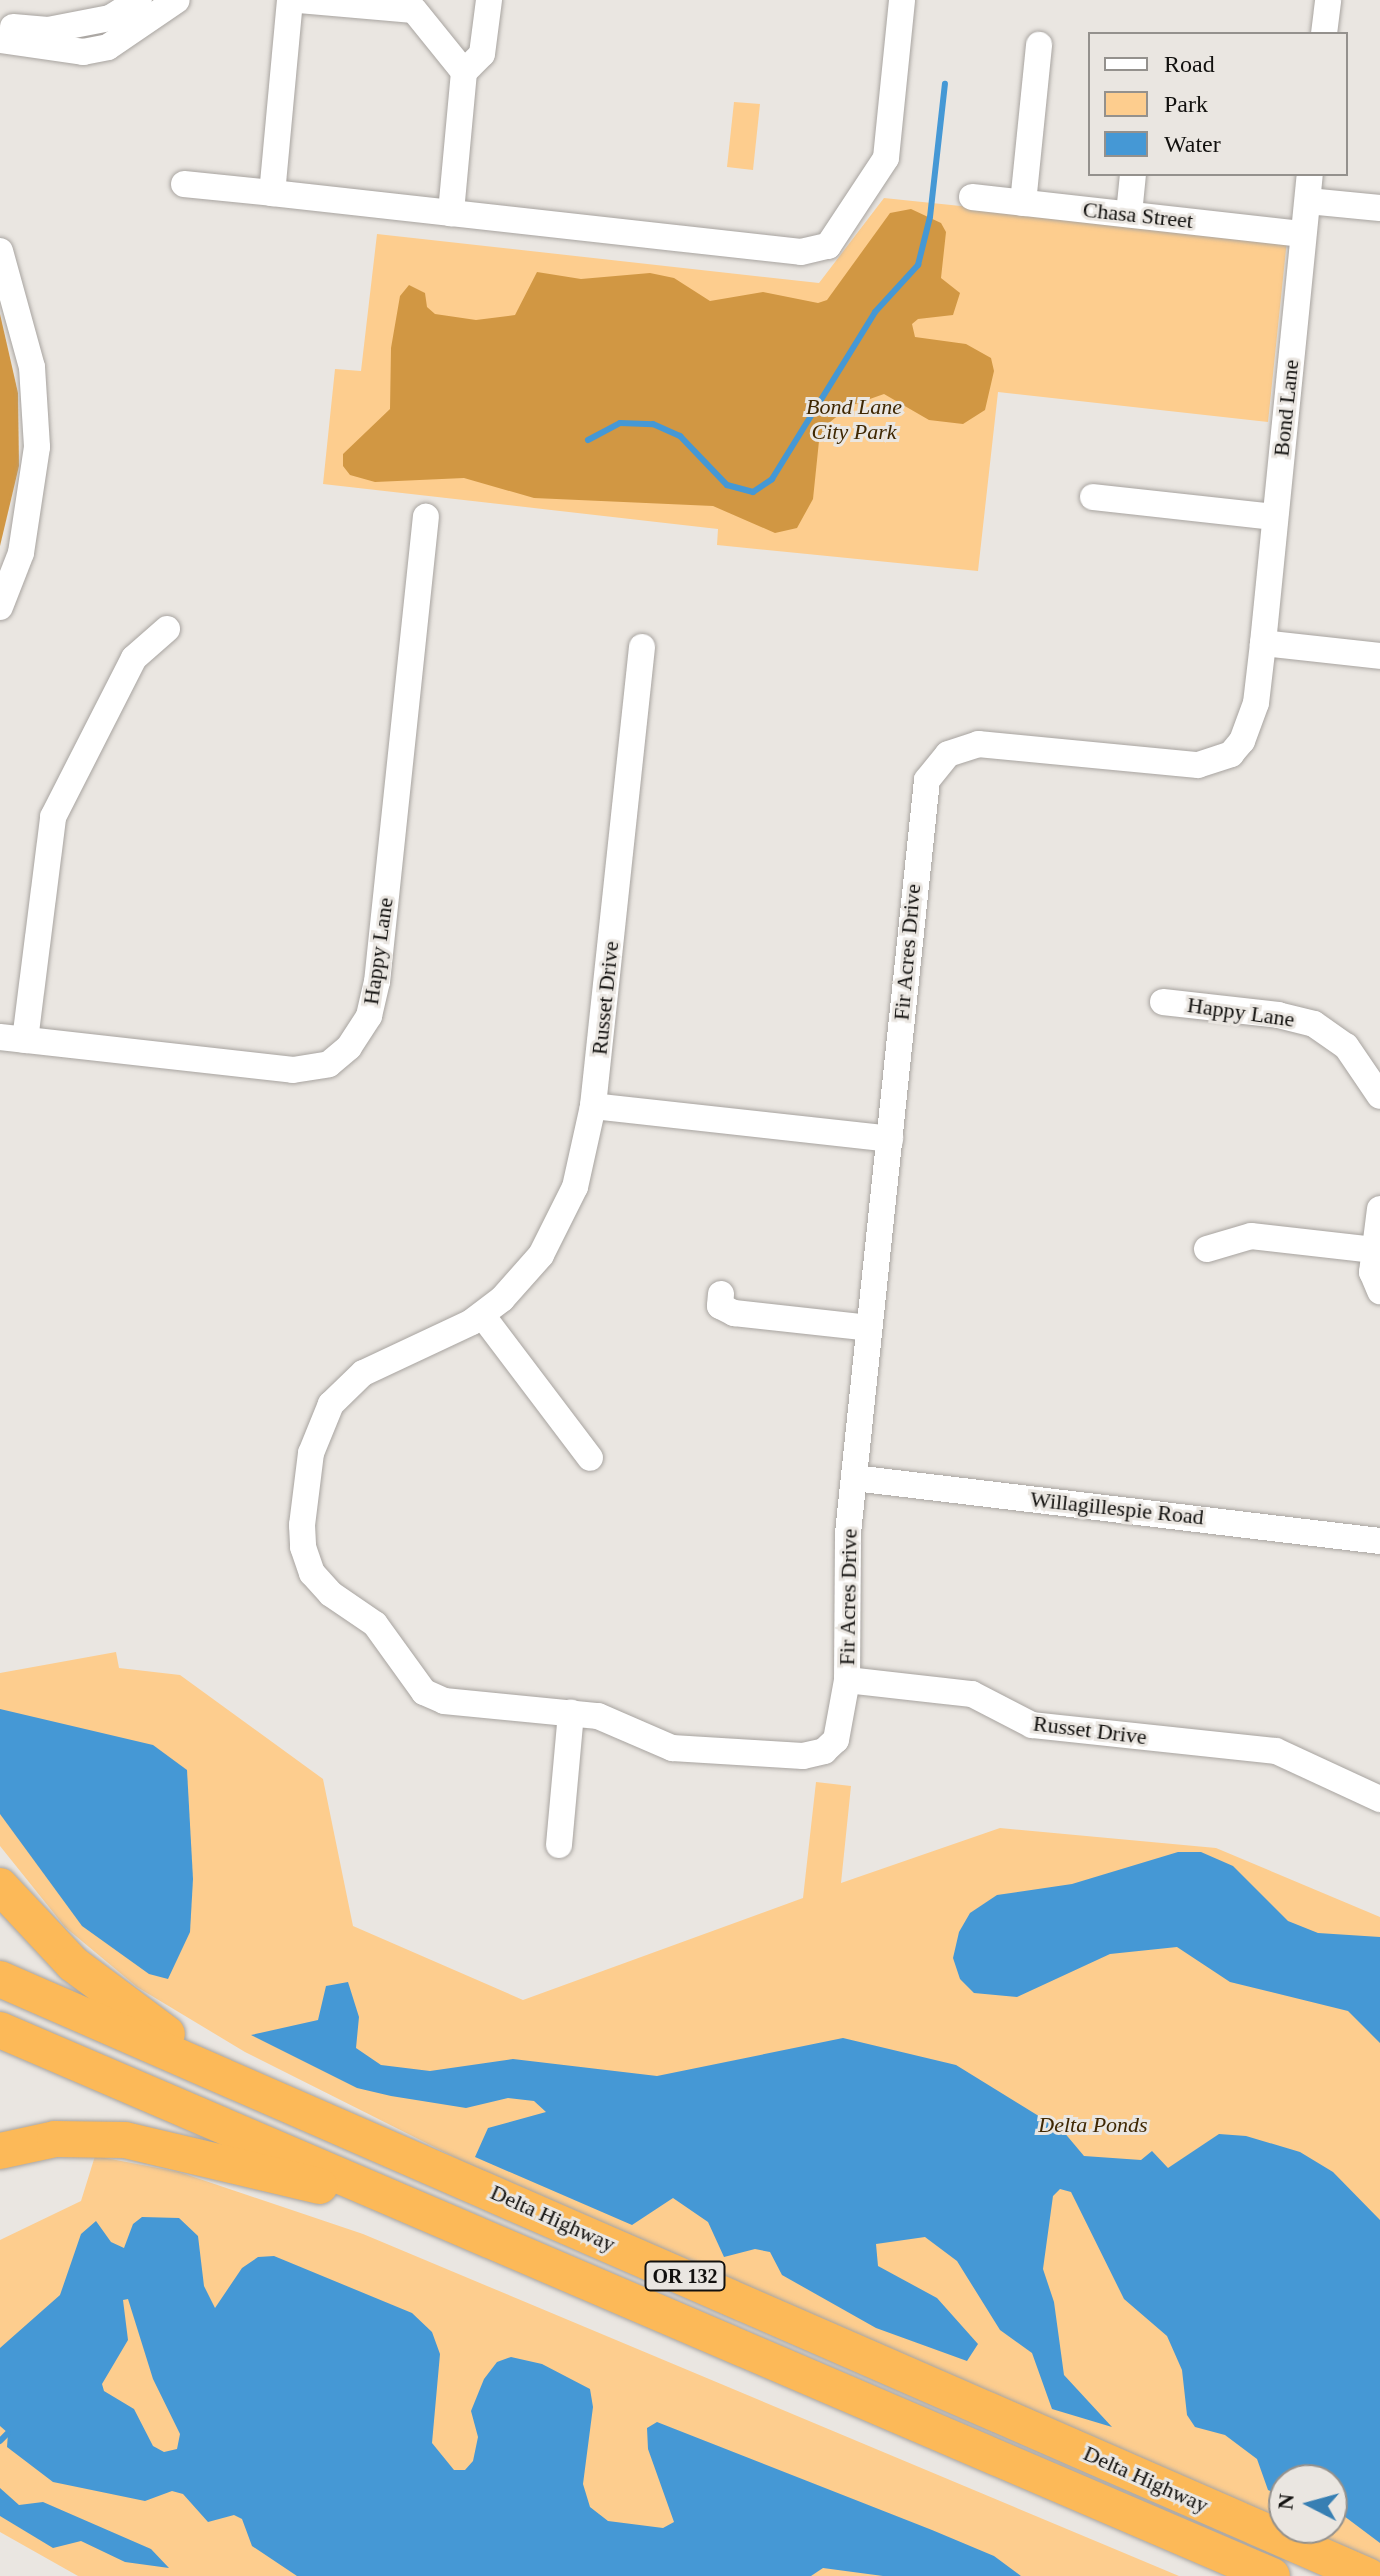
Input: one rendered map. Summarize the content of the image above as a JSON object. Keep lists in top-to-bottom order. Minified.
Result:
{"streets":{"highway":["Delta Highway","OR 132"],"street":["Chasa Street","Bond Lane","Happy Lane","Fir Acres Drive","Russet Drive","Willagillespie Road"]},"crossings":[["Chasa Street","Bond Lane"],["Bond Lane","Fir Acres Drive"],["Fir Acres Drive","Russet Drive"],["Fir Acres Drive","Willagillespie Road"]],"parks":["Bond Lane City Park","Delta Ponds"],"legend":["Road","Park","Water"],"north":"left"}
